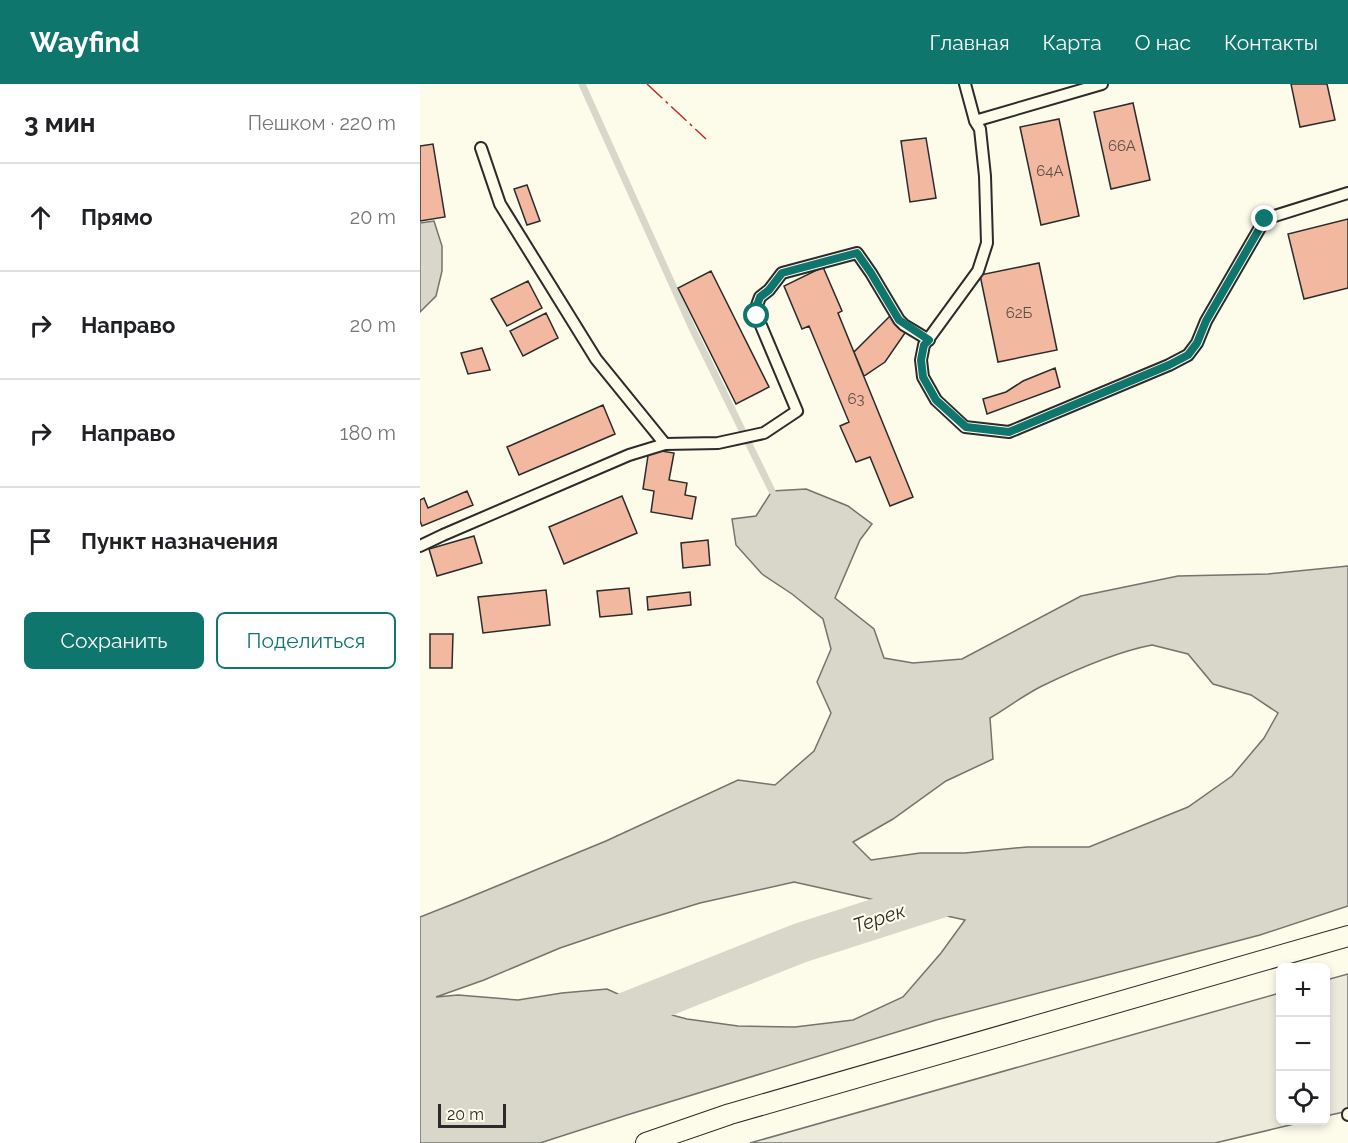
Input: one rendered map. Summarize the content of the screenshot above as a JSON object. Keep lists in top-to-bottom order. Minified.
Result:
{"water":["Терек"],"house_numbers":["66А","64А","62Б","63"],"scale_bar":"20 m","page":{"header":"Wayfind","nav":["Главная","Карта","О нас","Контакты"],"heading":["3 мин","Пешком · 220 m"],"list":[["Прямо","20 m"],["Направо","20 m"],["Направо","180 m"],"Пункт назначения"],"buttons":["Сохранить","Поделиться"],"map_buttons":["+","−"],"scale":"20 m"}}
